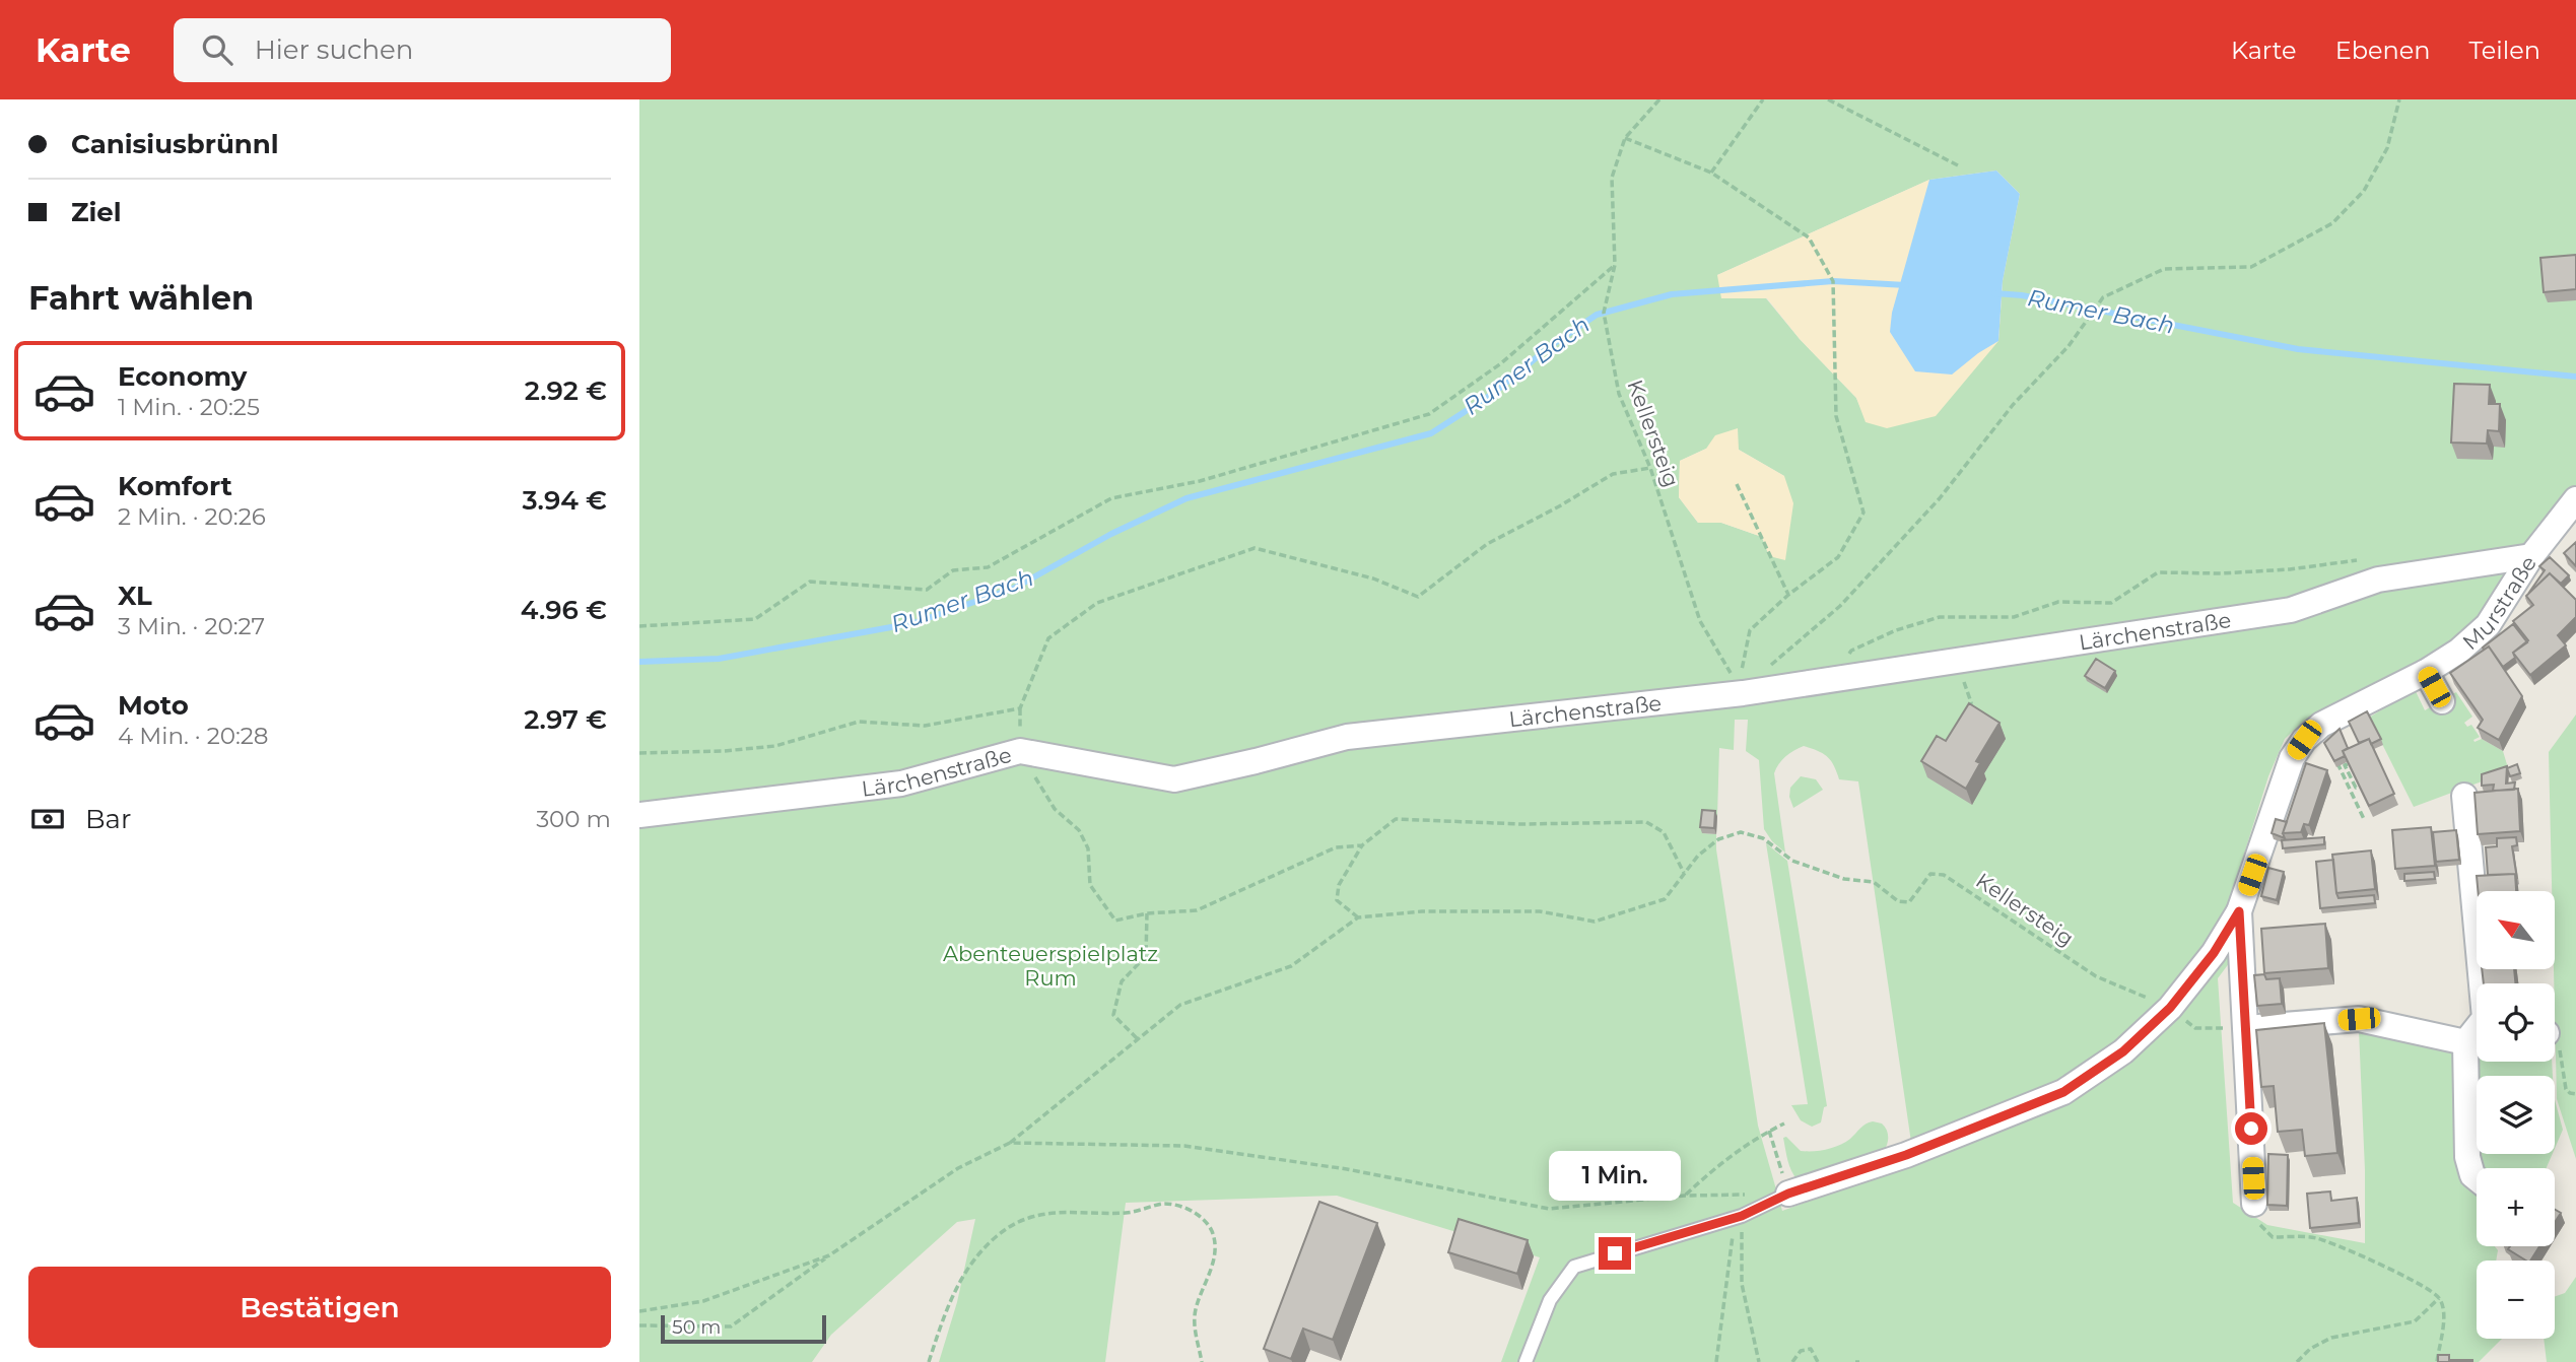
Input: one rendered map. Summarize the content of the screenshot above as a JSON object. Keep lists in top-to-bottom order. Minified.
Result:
{"streets":{"street":["Murstraße","Lärchenstraße"],"path":["Kellersteig"]},"crossings":[["Kellersteig","Murstraße"],["Kellersteig","Lärchenstraße"],["Murstraße","Lärchenstraße"]],"water":["Rumer Bach"],"parks":["Abenteuerspielplatz Rum"],"scale_bar":"50 m","north":"top left","page":{"header":"Karte","search":"Hier suchen","nav":["Karte","Ebenen","Teilen"],"banner":["Canisiusbrünnl","Ziel"],"heading":"Fahrt wählen","list":[{"name":"Economy","note":"1 Min. · 20:25","value":"2.92 €"},{"name":"Komfort","note":"2 Min. · 20:26","value":"3.94 €"},{"name":"XL","note":"3 Min. · 20:27","value":"4.96 €"},{"name":"Moto","note":"4 Min. · 20:28","value":"2.97 €"}],"pay":["Bar","300 m"],"map_buttons":["+","−"],"bubble":"1 Min.","buttons":"Bestätigen","scale":"50 m"}}
